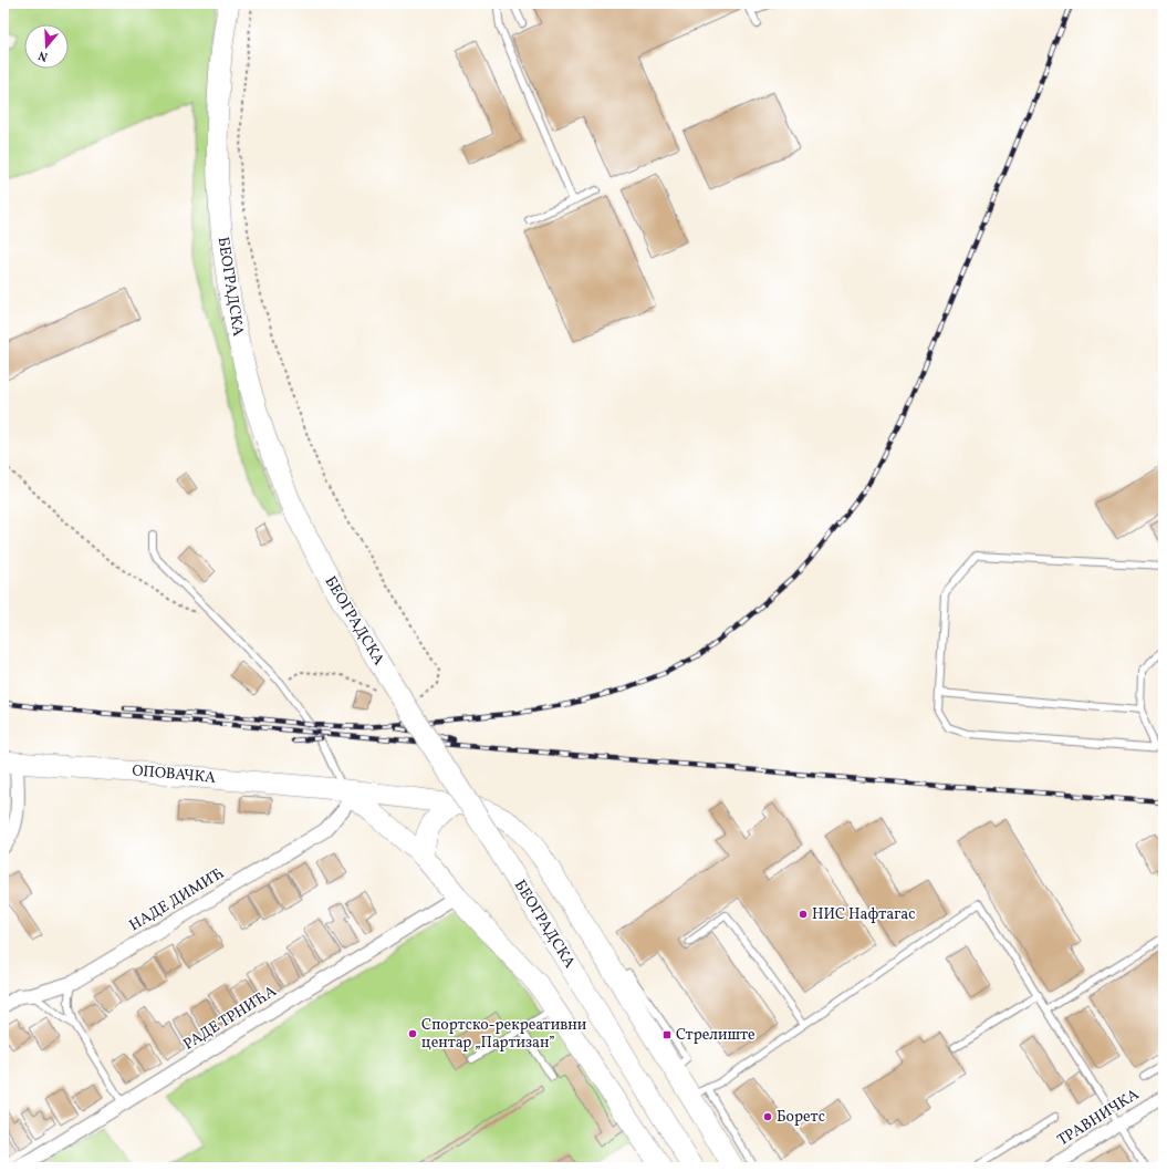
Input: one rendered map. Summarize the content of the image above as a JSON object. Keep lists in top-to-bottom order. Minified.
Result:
{"streets":{"main road":["БЕОГРАДСКА","ОПОВАЧКА"],"street":["НАДЕ ДИМИЋ","РАДЕ ТРНИЋА","ТРАВНИЧКА"]},"crossings":[["ОПОВАЧКА","НАДЕ ДИМИЋ"]],"places":{"other":["НИС Нафтагас","Спортско-рекреативни центар „Партизан”","Боретс"],"transit":["Стрелиште"]},"north":"bottom"}
